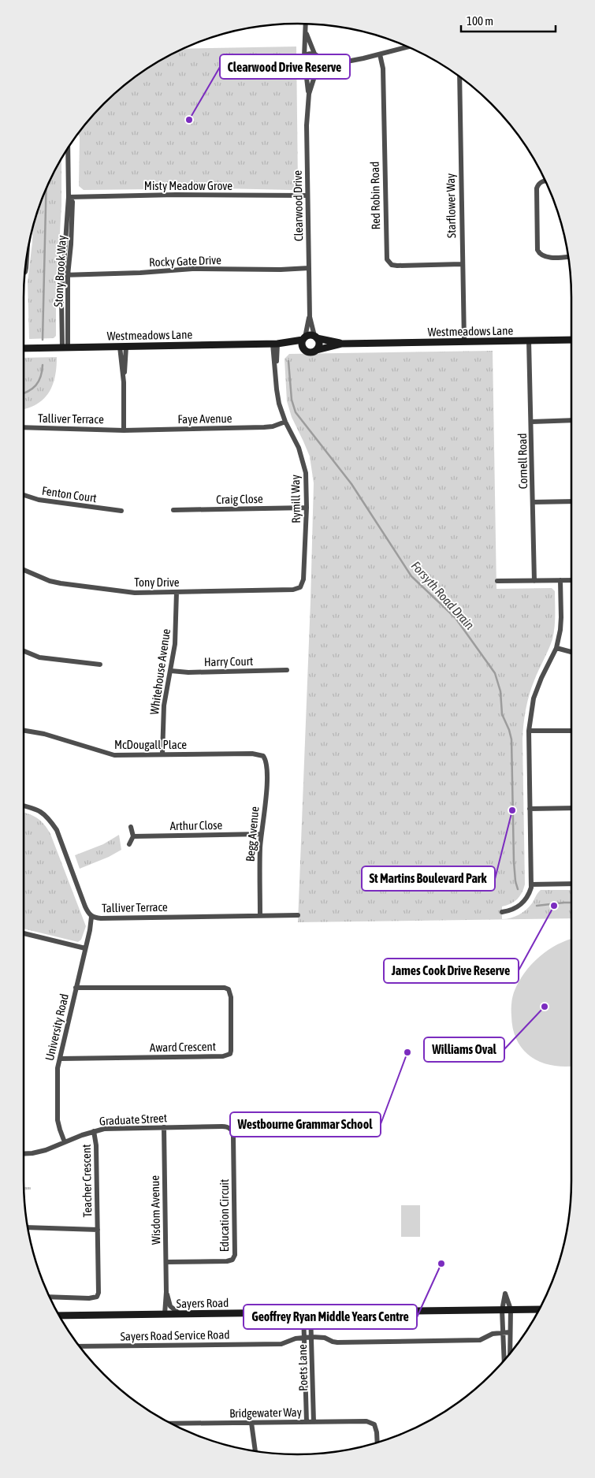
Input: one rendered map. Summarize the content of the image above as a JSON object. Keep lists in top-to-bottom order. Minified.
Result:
{"streets":{"street":["Misty Meadow Grove","Red Robin Road","Clearwood Drive","Starflower Way","Rocky Gate Drive","Stony Brook Way","Westmeadows Lane","Talliver Terrace","Faye Avenue","Cornell Road","Fenton Court","Craig Close","Rymill Way","Tony Drive","Harry Court","Whitehouse Avenue","McDougall Place","Arthur Close","Begg Avenue","University Road","Award Crescent","Graduate Street","Teacher Crescent","Wisdom Avenue","Education Circuit","Sayers Road","Sayers Road Service Road","Poets Lane","Bridgewater Way"]},"crossings":[["Misty Meadow Grove","Clearwood Drive"],["Misty Meadow Grove","Stony Brook Way"],["Red Robin Road","Starflower Way"],["Clearwood Drive","Rocky Gate Drive"],["Clearwood Drive","Westmeadows Lane"],["Starflower Way","Westmeadows Lane"],["Rocky Gate Drive","Stony Brook Way"],["Stony Brook Way","Westmeadows Lane"],["Westmeadows Lane","Cornell Road"],["Westmeadows Lane","Rymill Way"],["Talliver Terrace","Faye Avenue"],["Talliver Terrace","Begg Avenue"],["Talliver Terrace","University Road"],["Faye Avenue","Rymill Way"],["Craig Close","Rymill Way"],["Rymill Way","Tony Drive"],["Tony Drive","Whitehouse Avenue"],["Harry Court","Whitehouse Avenue"],["Whitehouse Avenue","McDougall Place"],["McDougall Place","Begg Avenue"],["Arthur Close","Begg Avenue"],["University Road","Award Crescent"],["University Road","Graduate Street"],["Graduate Street","Teacher Crescent"],["Graduate Street","Wisdom Avenue"],["Graduate Street","Education Circuit"],["Wisdom Avenue","Education Circuit"],["Wisdom Avenue","Sayers Road"],["Sayers Road","Poets Lane"],["Sayers Road Service Road","Poets Lane"],["Poets Lane","Bridgewater Way"]],"water":["Forsyth Road Drain"],"places":["Clearwood Drive Reserve","St Martins Boulevard Park","James Cook Drive Reserve","Williams Oval","Westbourne Grammar School","Geoffrey Ryan Middle Years Centre"],"scale_bar":"100 m"}
